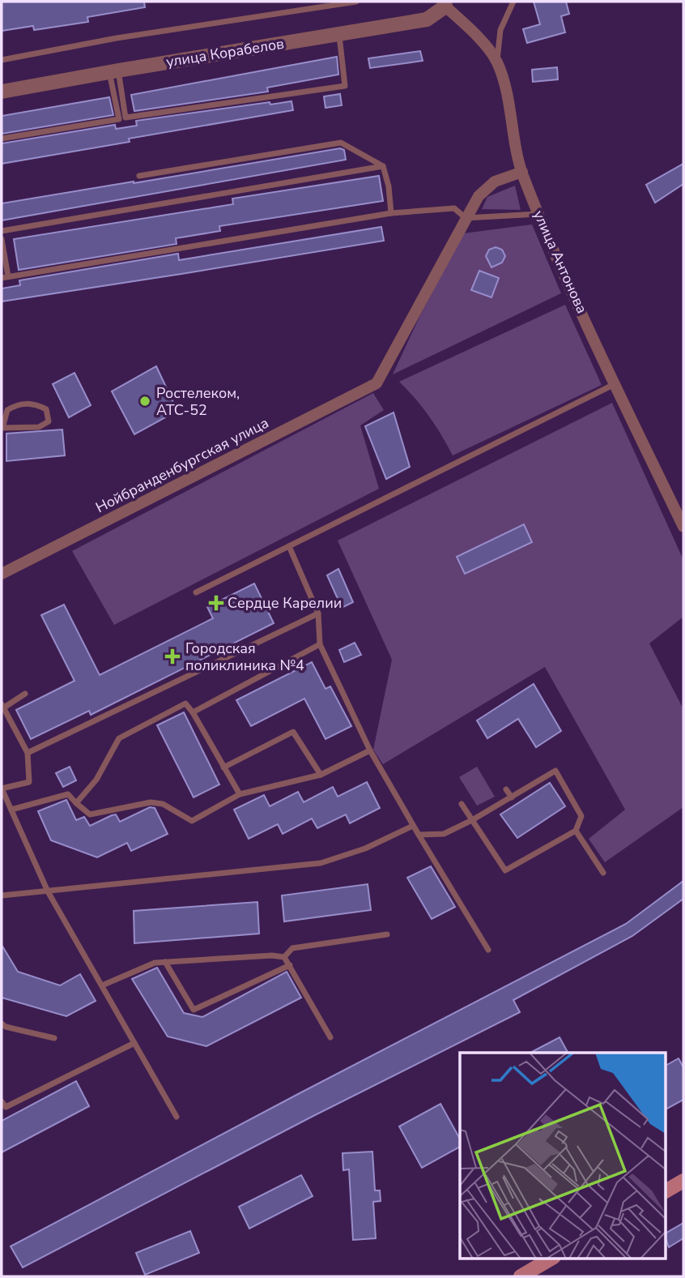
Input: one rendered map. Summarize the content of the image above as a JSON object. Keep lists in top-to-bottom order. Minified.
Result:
{"streets":{"street":["улица Корабелов","улица Антонова","Нойбранденбургская улица"]},"crossings":[["улица Корабелов","улица Антонова"]],"places":{"other":["Ростелеком, АТС-52"],"health":["Сердце Карелии","Городская поликлиника №4"]}}
